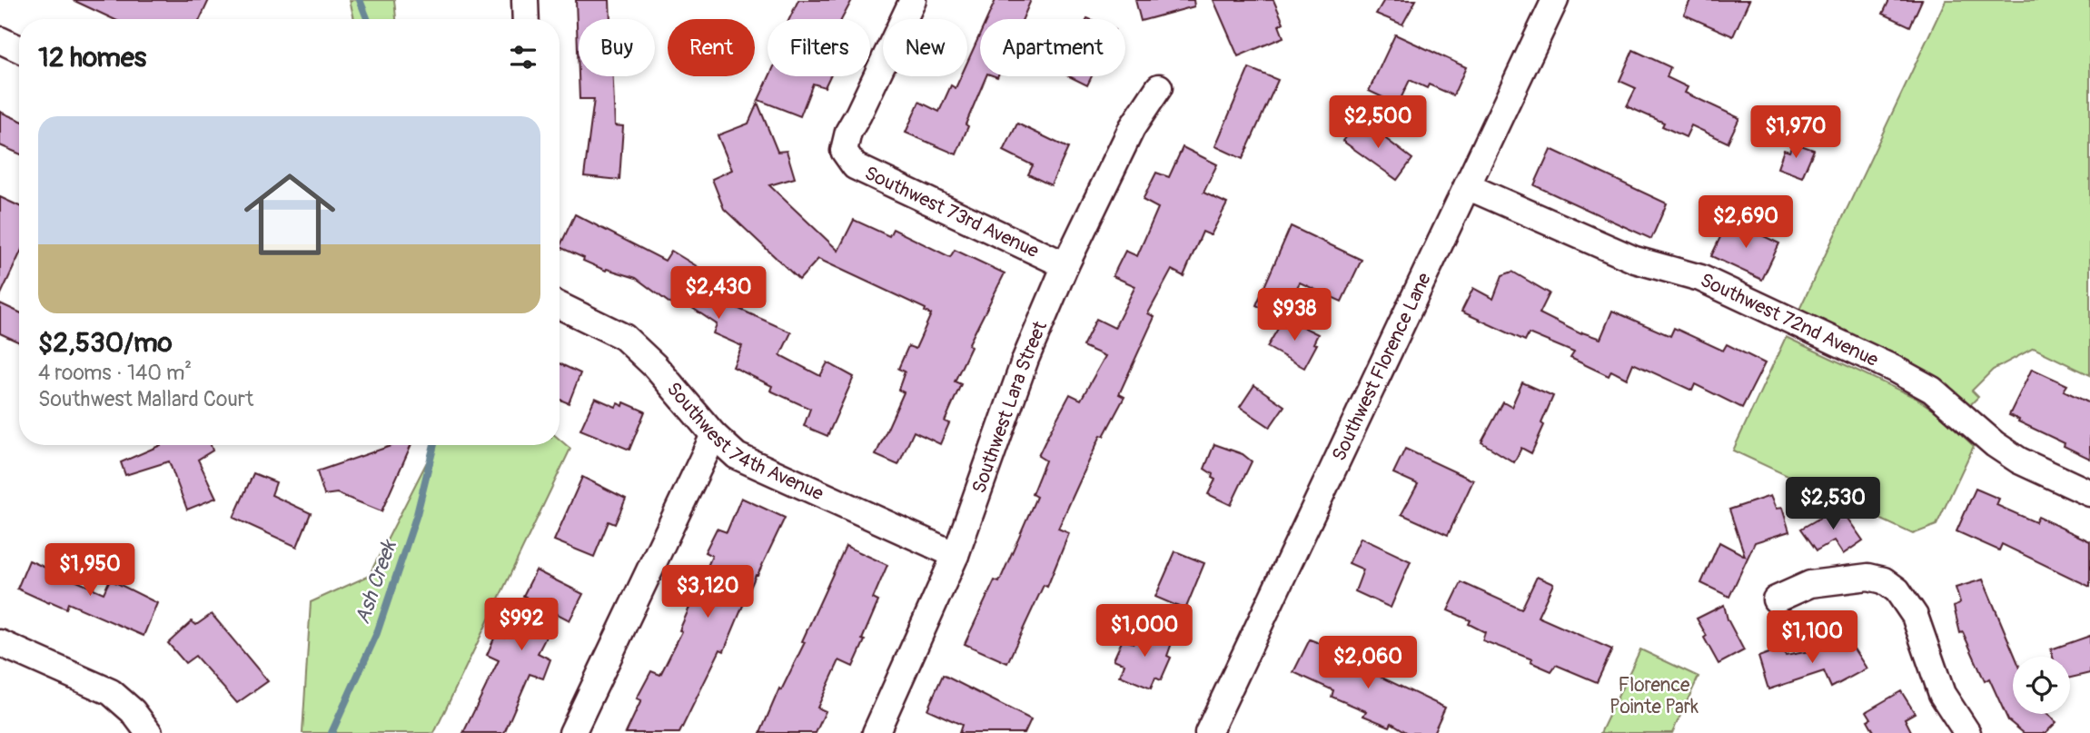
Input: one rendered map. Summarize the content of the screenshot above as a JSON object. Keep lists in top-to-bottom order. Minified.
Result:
{"streets":{"street":["Southwest 73rd Avenue","Southwest 72nd Avenue","Southwest Florence Lane","Southwest Lara Street","Southwest 74th Avenue"]},"crossings":[["Southwest 73rd Avenue","Southwest Lara Street"],["Southwest 72nd Avenue","Southwest Florence Lane"],["Southwest Lara Street","Southwest 74th Avenue"]],"water":["Ash Creek"],"parks":["Florence Pointe Park"],"page":{"chip":["Buy","Rent","Filters","New","Apartment"],"heading":"12 homes","price":["$2,500","$1,970","$2,690","$2,430","$938","$2,530","$1,950","$3,120","$992","$1,000","$1,100","$2,060"],"list":[{"name":"$2,530/mo","note":"4 rooms · 140 m² · Southwest Mallard Court"}]}}
